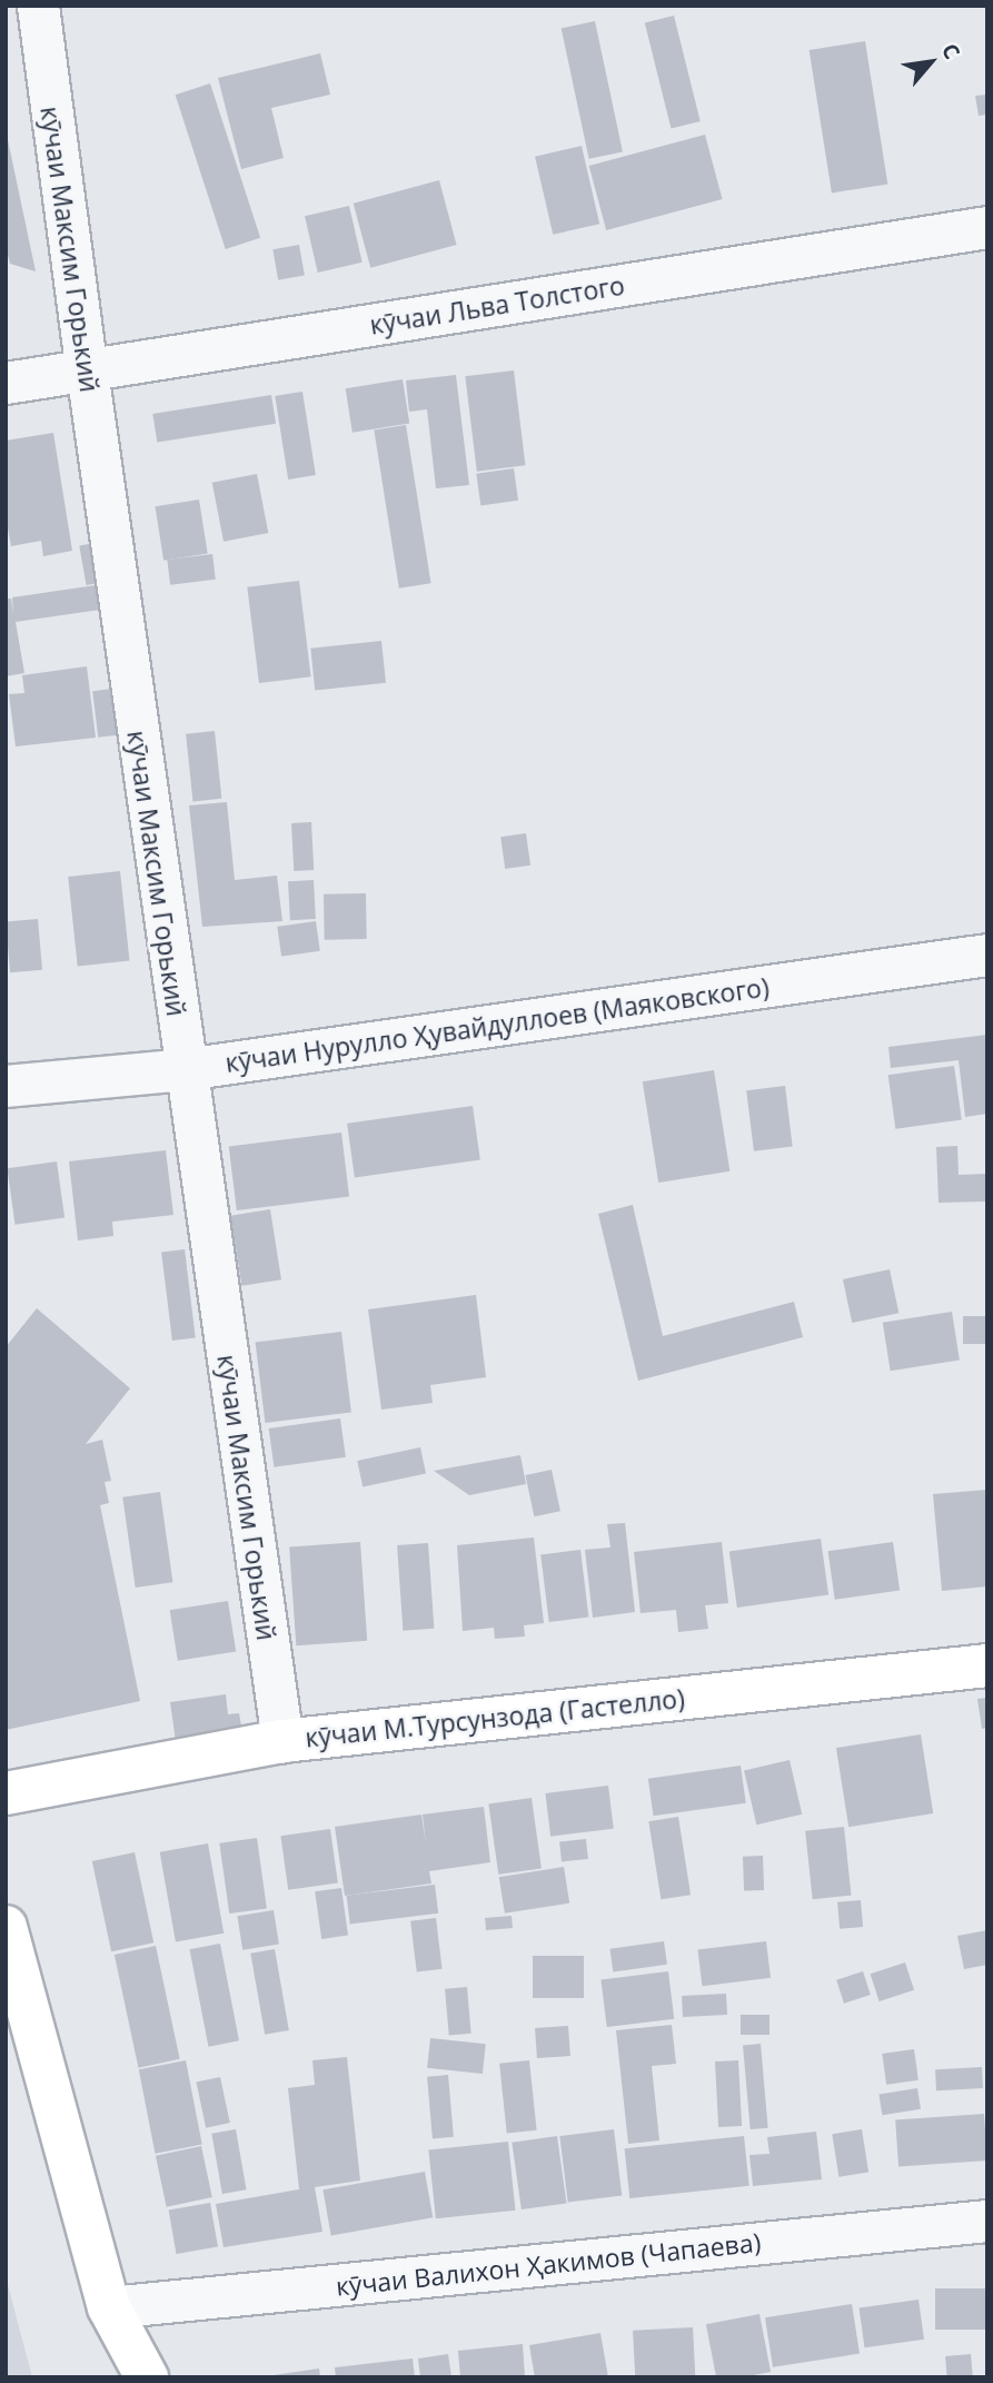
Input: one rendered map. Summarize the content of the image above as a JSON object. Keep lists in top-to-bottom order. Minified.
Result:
{"streets":{"street":["кӯчаи Максим Горький","кӯчаи Льва Толстого","кӯчаи Нурулло Ҳувайдуллоев (Маяковского)","кӯчаи М.Турсунзода (Гастелло)","кӯчаи Валихон Ҳакимов (Чапаева)"]},"crossings":[["кӯчаи Максим Горький","кӯчаи Льва Толстого"],["кӯчаи Максим Горький","кӯчаи Нурулло Ҳувайдуллоев (Маяковского)"],["кӯчаи Максим Горький","кӯчаи М.Турсунзода (Гастелло)"]],"north":"top right"}
